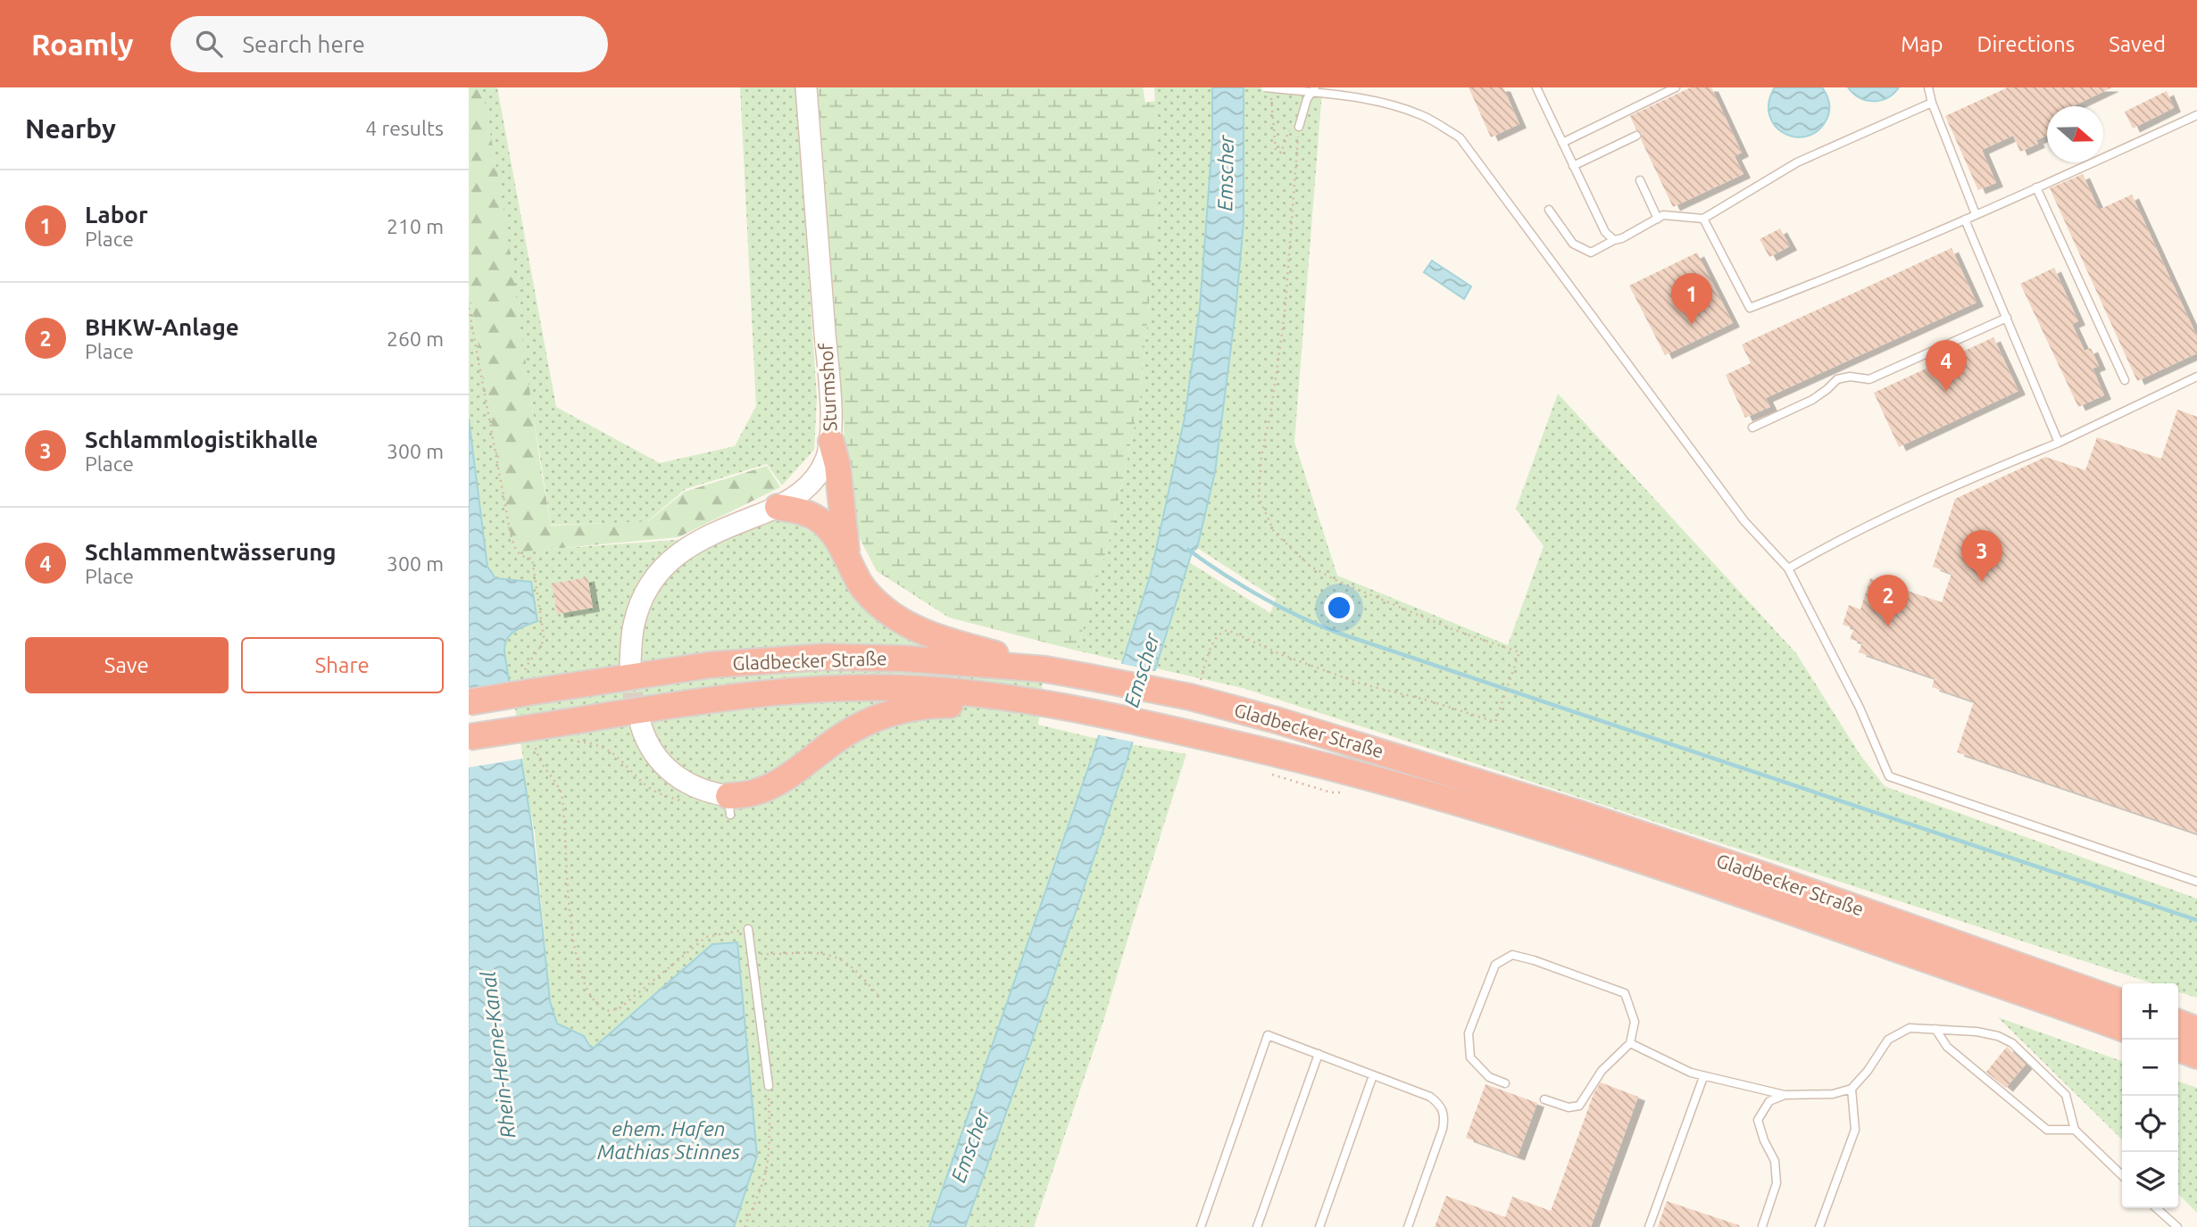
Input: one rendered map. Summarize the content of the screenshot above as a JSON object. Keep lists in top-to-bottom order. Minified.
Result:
{"streets":{"highway":["Gladbecker Straße"],"street":["Sturmshof"]},"water":["Emscher","Rhein-Herne-Kanal","ehem. Hafen Mathias Stinnes"],"north":"right","page":{"header":"Roamly","search":"Search here","nav":["Map","Directions","Saved"],"heading":["Nearby","4 results"],"list":[{"mark":"1","name":"Labor","note":"Place","value":"210 m"},{"mark":"2","name":"BHKW-Anlage","note":"Place","value":"260 m"},{"mark":"3","name":"Schlammlogistikhalle","note":"Place","value":"300 m"},{"mark":"4","name":"Schlammentwässerung","note":"Place","value":"300 m"}],"pins":["1","4","3","2"],"buttons":["Save","Share"],"map_buttons":["+","−"]}}
